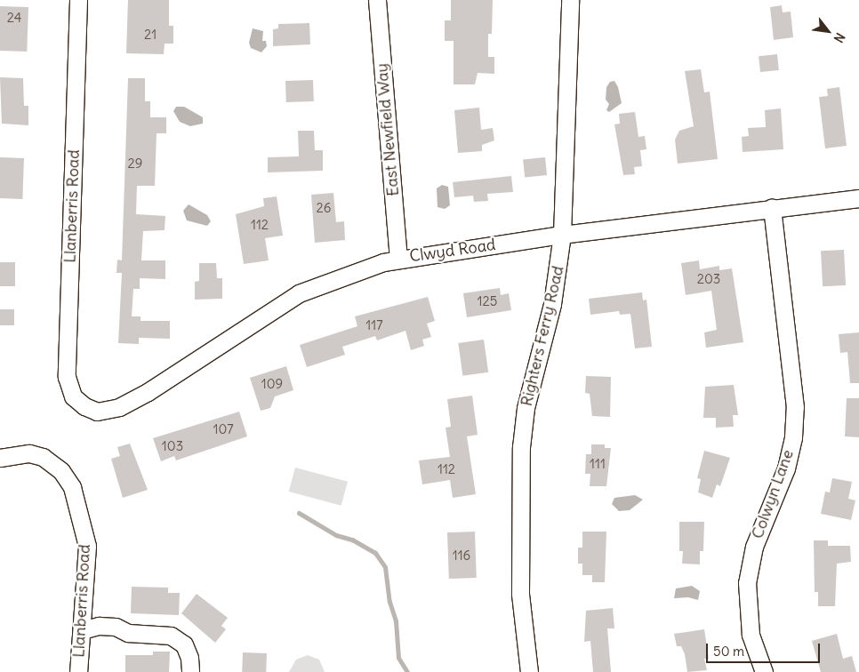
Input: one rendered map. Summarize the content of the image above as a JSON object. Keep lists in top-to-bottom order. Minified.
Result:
{"streets":{"street":["East Newfield Way","Llanberris Road","Clwyd Road","Righters Ferry Road","Colwyn Lane"]},"crossings":[["East Newfield Way","Clwyd Road"],["Llanberris Road","Clwyd Road"],["Clwyd Road","Righters Ferry Road"],["Clwyd Road","Colwyn Lane"]],"house_numbers":["24","21","29","26","112","203","125","117","109","107","103","111","112","116"],"scale_bar":"50 m","north":"bottom right"}
